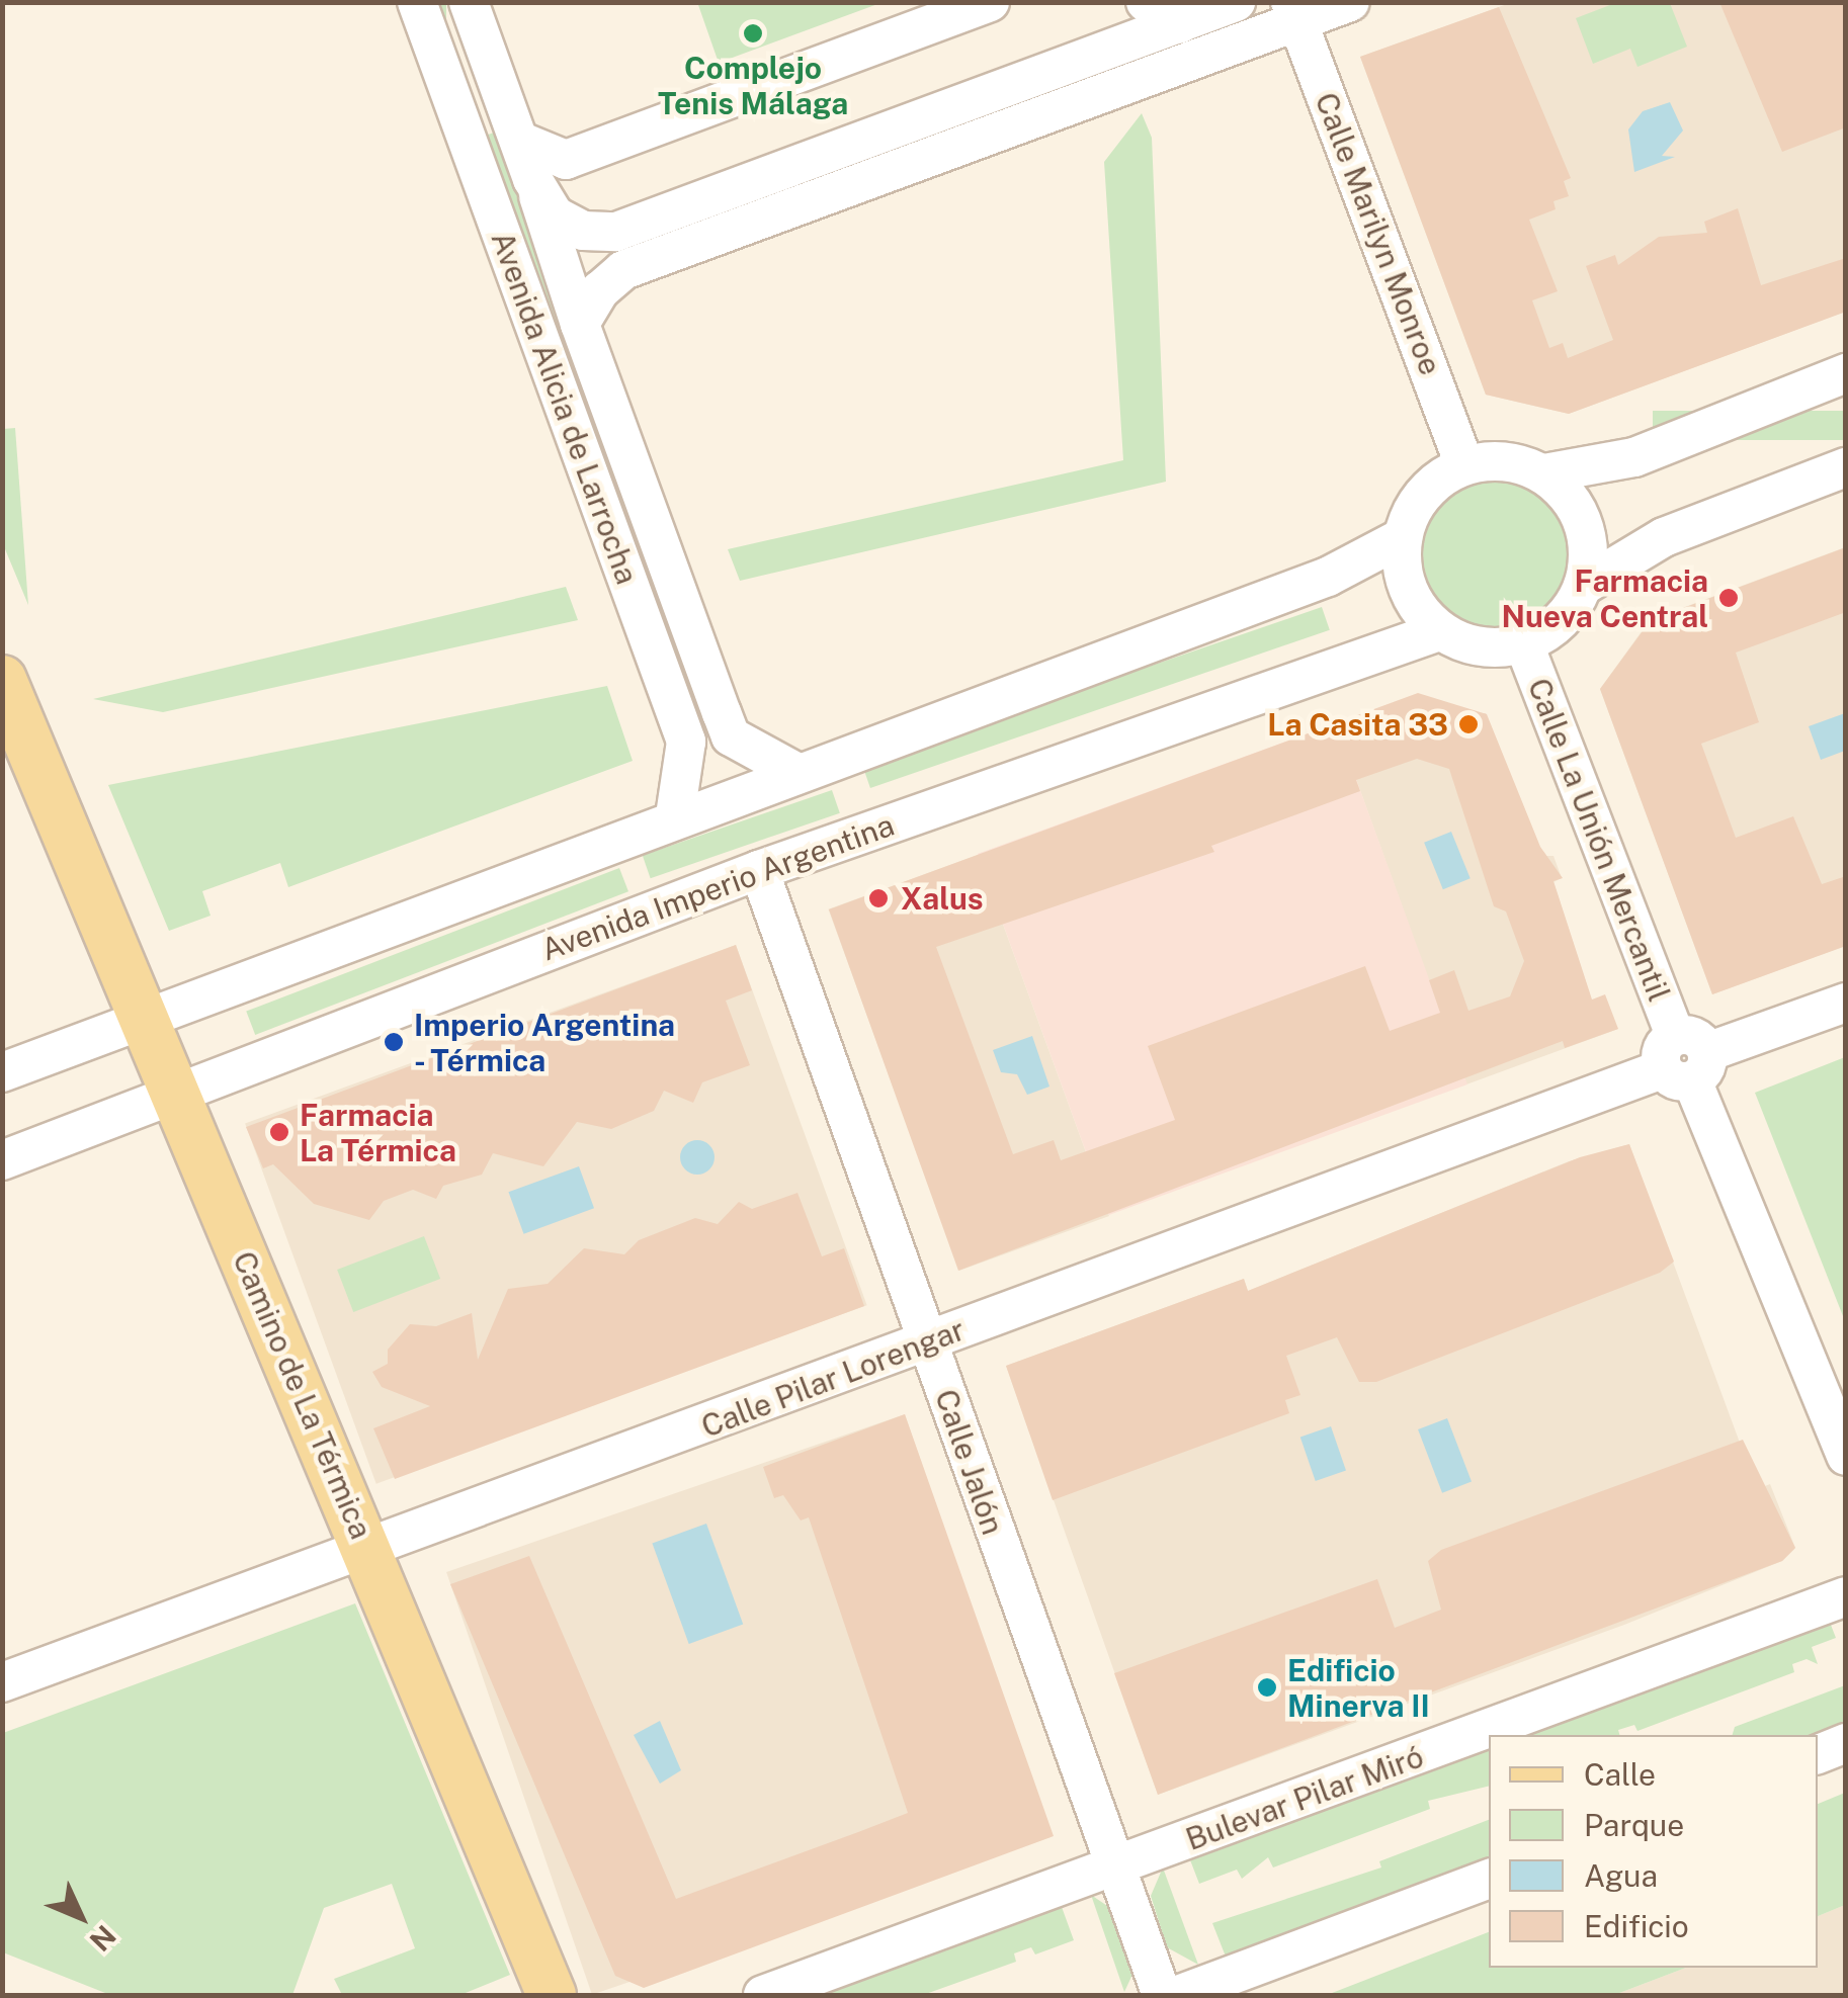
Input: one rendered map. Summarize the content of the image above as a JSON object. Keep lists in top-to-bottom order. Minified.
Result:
{"streets":{"main road":["Camino de La Térmica"],"street":["Calle Marilyn Monroe","Avenida Alicia de Larrocha","Calle La Unión Mercantil","Avenida Imperio Argentina","Calle Pilar Lorengar","Calle Jalón","Bulevar Pilar Miró"]},"crossings":[["Calle Marilyn Monroe","Avenida Alicia de Larrocha"],["Calle Marilyn Monroe","Calle La Unión Mercantil"],["Calle Marilyn Monroe","Avenida Imperio Argentina"],["Calle La Unión Mercantil","Avenida Imperio Argentina"],["Calle La Unión Mercantil","Calle Pilar Lorengar"],["Avenida Imperio Argentina","Camino de La Térmica"],["Avenida Imperio Argentina","Calle Jalón"],["Calle Pilar Lorengar","Camino de La Térmica"],["Calle Pilar Lorengar","Calle Jalón"],["Calle Jalón","Bulevar Pilar Miró"]],"places":["Complejo Tenis Málaga","Farmacia Nueva Central","La Casita 33","Xalus","Imperio Argentina - Térmica","Farmacia La Térmica","Edificio Minerva II"],"legend":["Calle","Parque","Agua","Edificio"],"north":"bottom right"}
